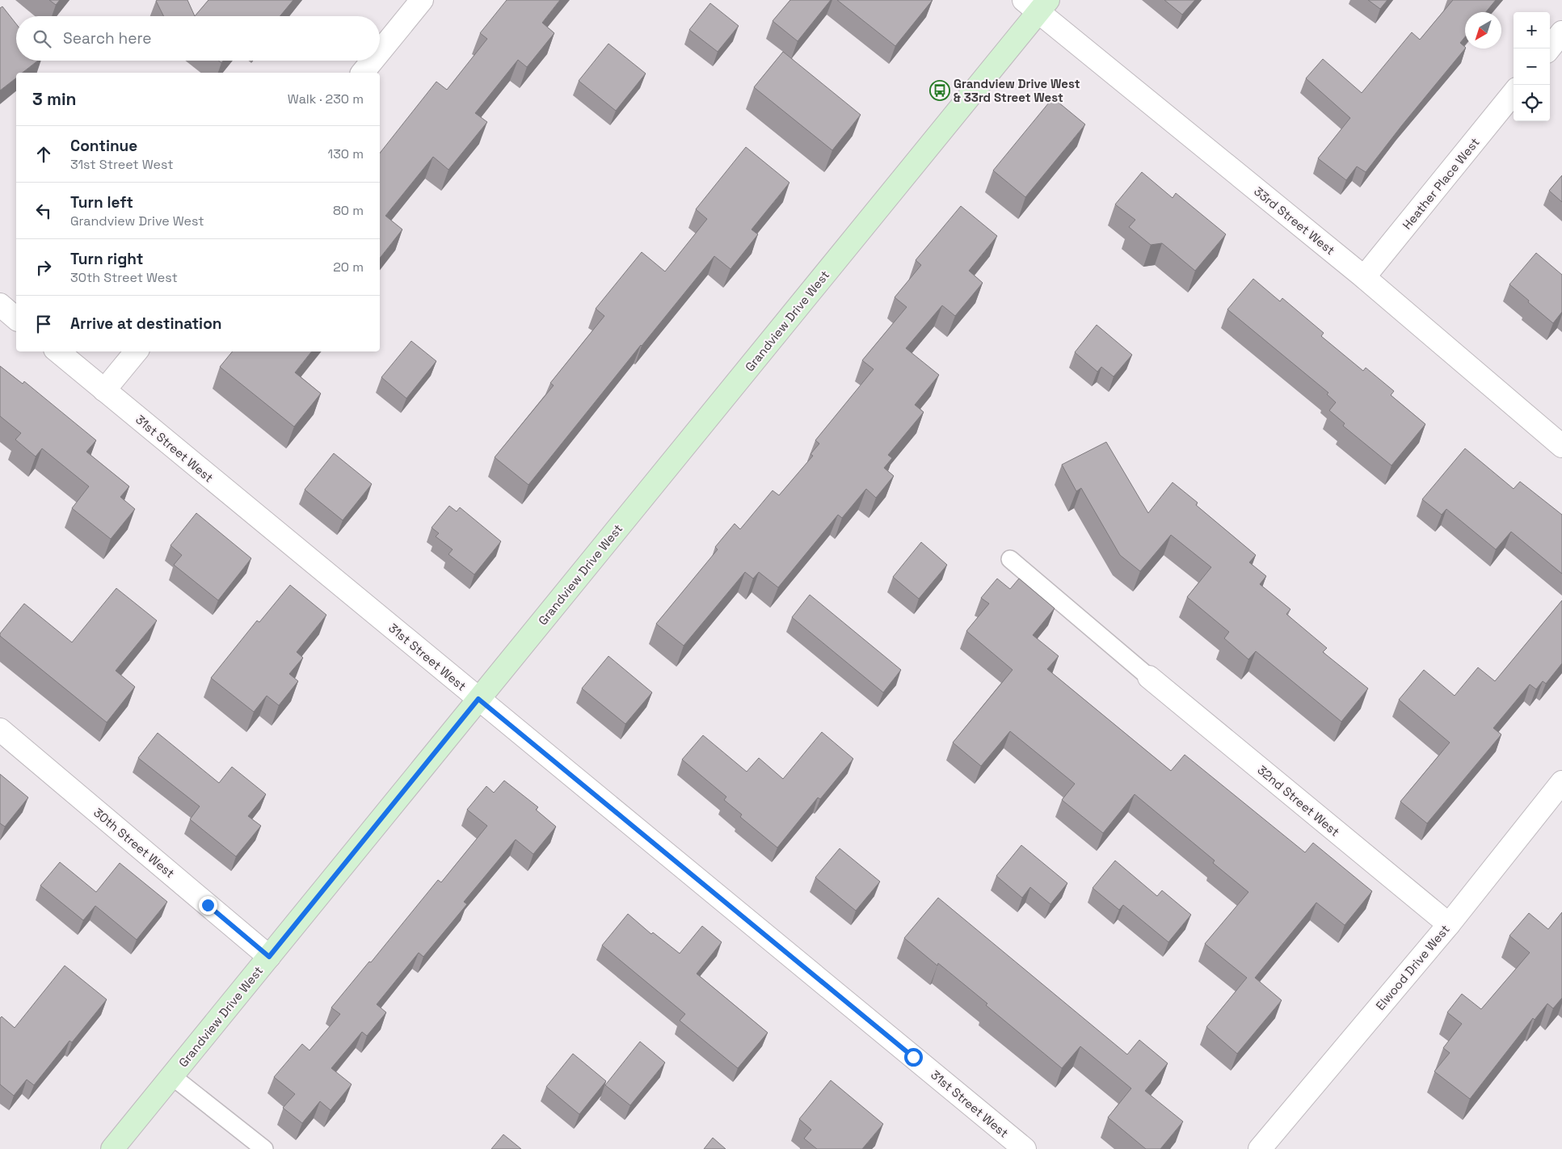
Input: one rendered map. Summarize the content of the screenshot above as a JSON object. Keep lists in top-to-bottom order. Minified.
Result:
{"streets":{"street":["Heather Place West","33rd Street West","Grandview Drive West","31st Street West","32nd Street West","30th Street West","Elwood Drive West"]},"crossings":[["Heather Place West","33rd Street West"],["33rd Street West","Grandview Drive West"],["Grandview Drive West","31st Street West"],["Grandview Drive West","30th Street West"],["32nd Street West","Elwood Drive West"]],"places":{"bus stop":["Grandview Drive West & 33rd Street West"]},"north":"bottom left","page":{"map_buttons":["+","−"],"search":"Search here","heading":["3 min","Walk · 230 m"],"list":[["Continue","31st Street West","130 m"],["Turn left","Grandview Drive West","80 m"],["Turn right","30th Street West","20 m"],"Arrive at destination"]}}
